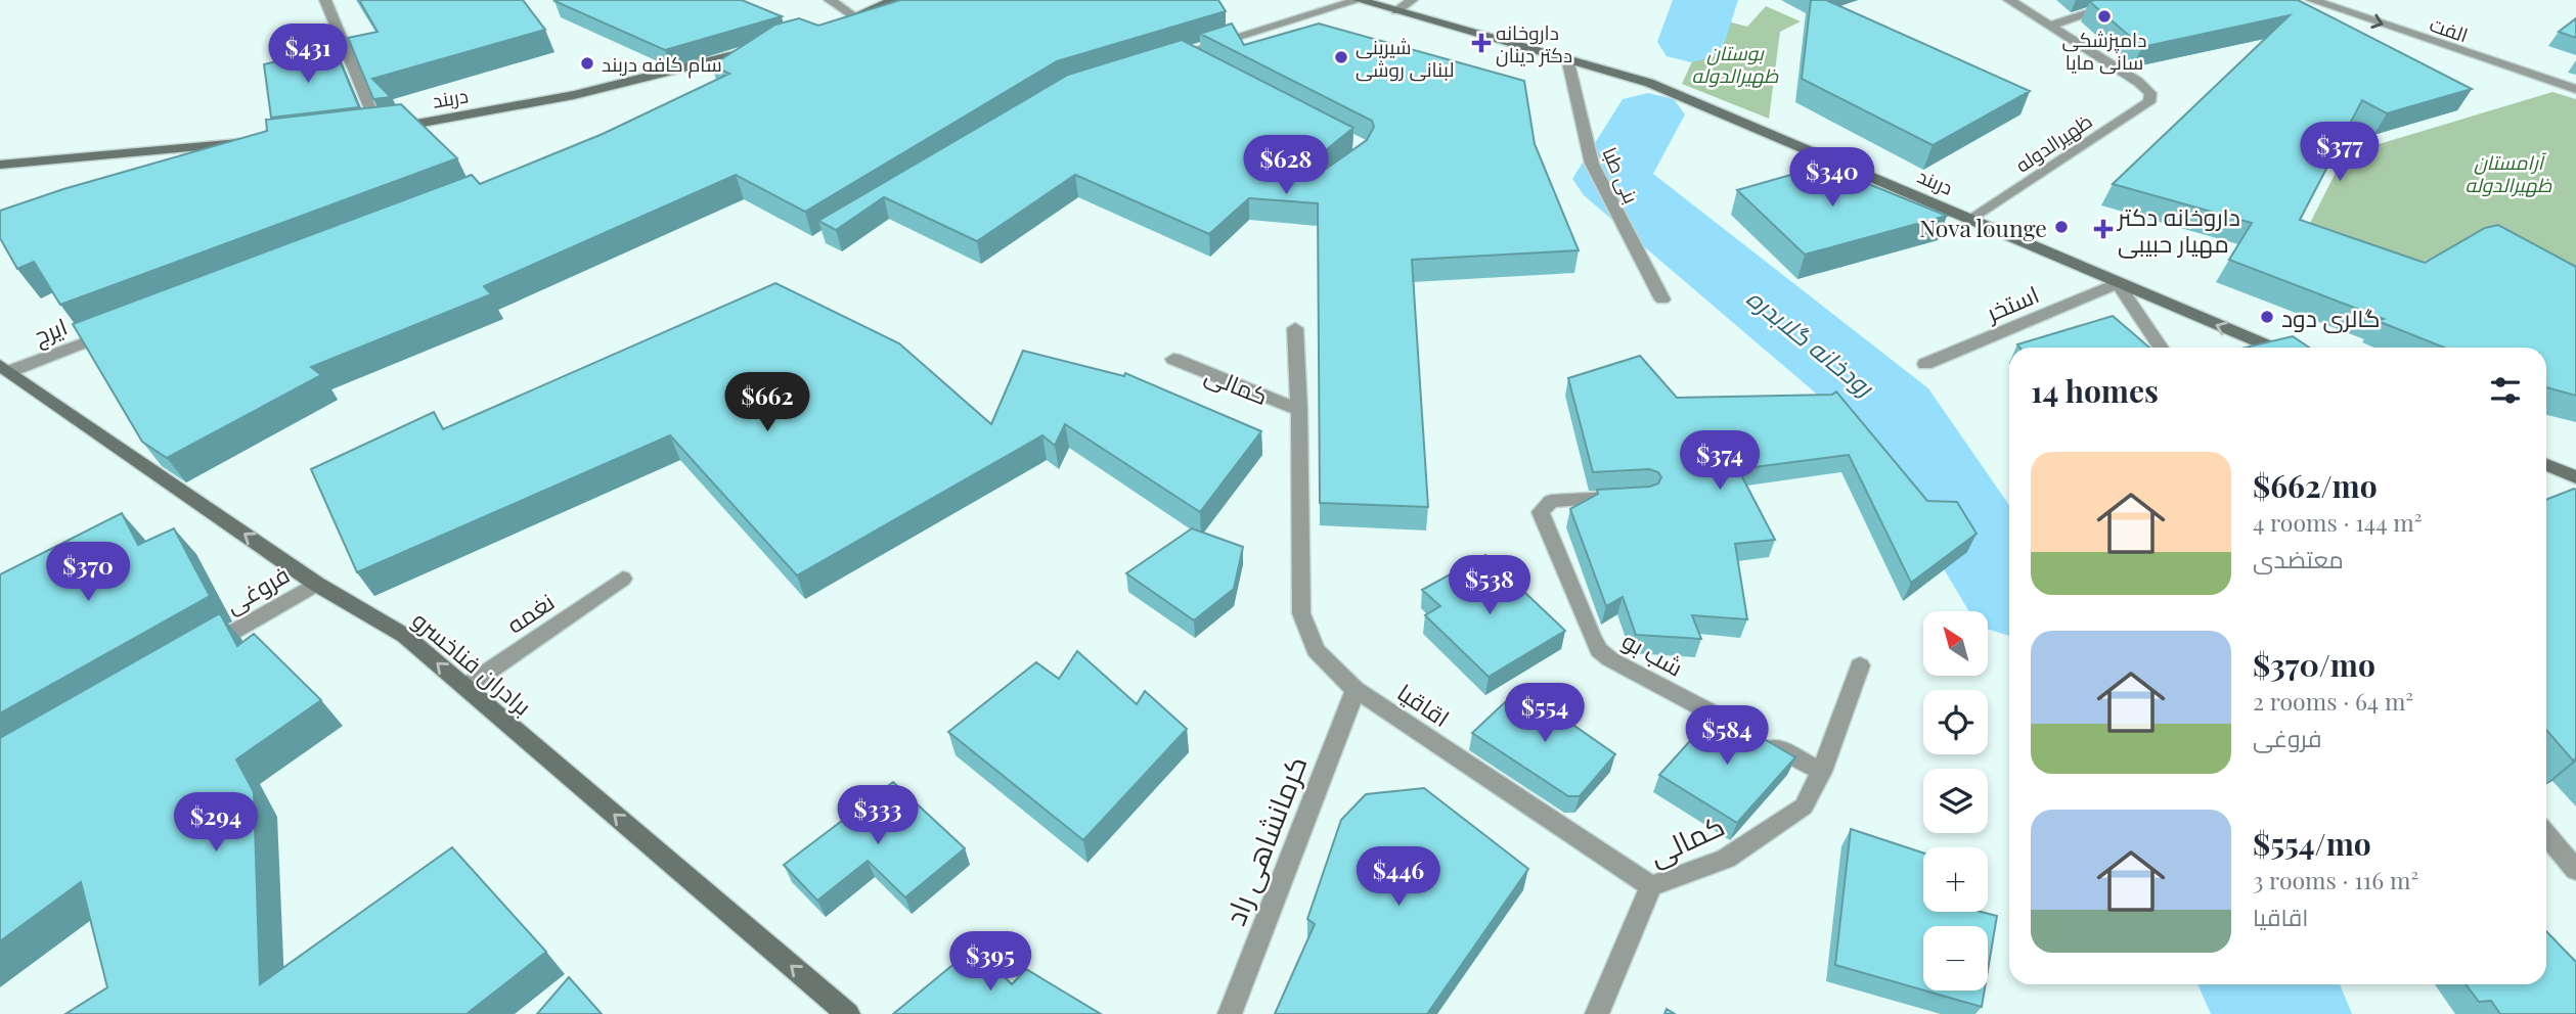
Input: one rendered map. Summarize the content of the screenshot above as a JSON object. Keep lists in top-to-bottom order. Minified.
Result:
{"streets":{"main road":["دربند","برادران فناخسرو"],"street":["الفت","ظهیرالدوله","بنی طبا","استخر","ایرج","کمالی","فروغی","نغمه","شب بو","اقاقیا","کرمانشاهی راد"]},"crossings":[["دربند","ظهیرالدوله"],["دربند","بنی طبا"],["دربند","استخر"],["ایرج","برادران فناخسرو"],["کمالی","شب بو"],["کمالی","اقاقیا"],["فروغی","برادران فناخسرو"],["نغمه","برادران فناخسرو"],["اقاقیا","کرمانشاهی راد"]],"one_way":["الفت","برادران فناخسرو"],"water":["رودخانه گلابدره"],"parks":["بوستان ظهیرالدوله","آرامستان ظهیرالدوله"],"places":{"other":["دامپزشکی سانی مایا","شیرینی لبنانی روشی","سام کافه دربند","Nova lounge","گالری دود"],"health":["داروخانه دکتر دینان","داروخانه دکتر مهیار حبیبی"]},"north":"top left","page":{"price":["$431","$377","$628","$340","$662","$374","$370","$538","$554","$584","$333","$294","$446","$395"],"heading":"14 homes","list":[{"name":"$662/mo","note":"4 rooms · 144 m² · معتضدی"},{"name":"$370/mo","note":"2 rooms · 64 m² · فروغی"},{"name":"$554/mo","note":"3 rooms · 116 m² · اقاقیا"}],"map_buttons":["+","−"]}}
